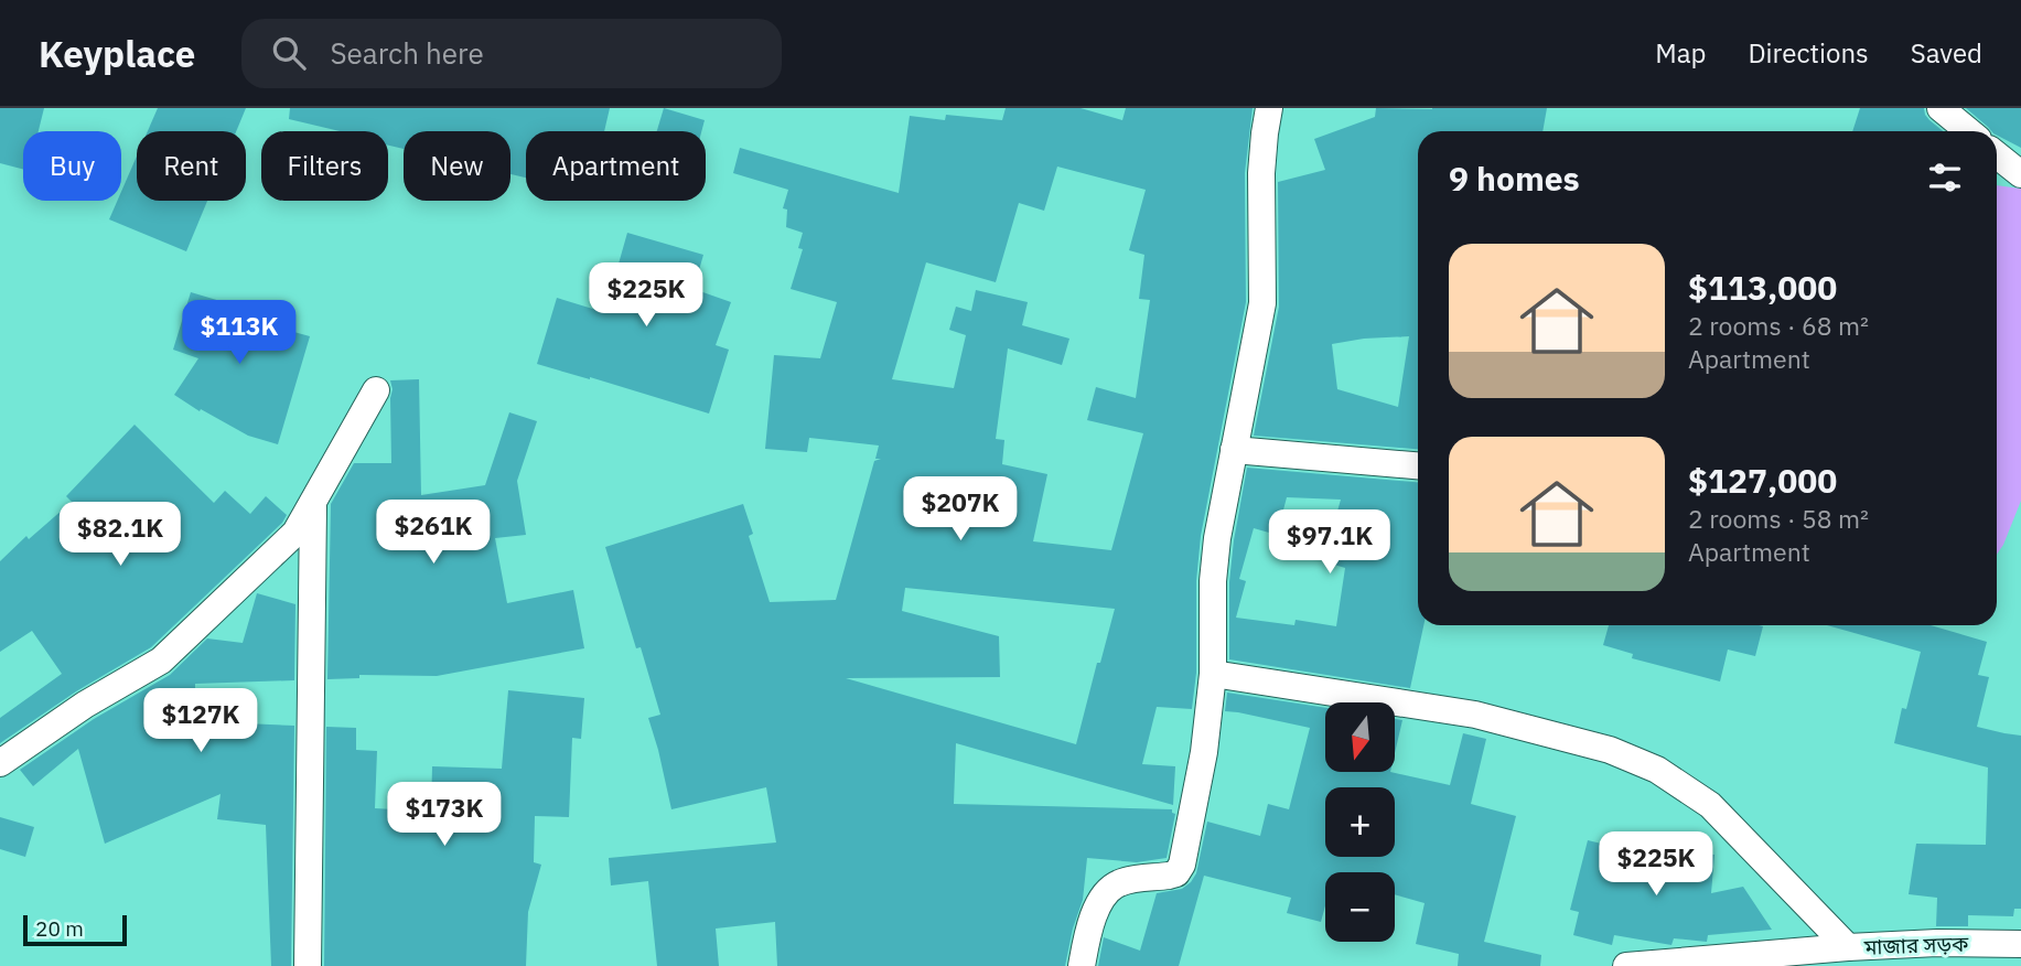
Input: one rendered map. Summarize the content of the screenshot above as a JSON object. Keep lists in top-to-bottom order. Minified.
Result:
{"streets":{"street":["মাজার সড়ক"]},"scale_bar":"20 m","north":"bottom","page":{"header":"Keyplace","search":"Search here","nav":["Map","Directions","Saved"],"chip":["Buy","Rent","Filters","New","Apartment"],"heading":"9 homes","list":[{"name":"$113,000","note":"2 rooms · 68 m² · Apartment"},{"name":"$127,000","note":"2 rooms · 58 m² · Apartment"}],"price":["$225K","$113K","$207K","$261K","$82.1K","$97.1K","$127K","$173K","$225K"],"map_buttons":["+","−"],"scale":"20 m"}}
